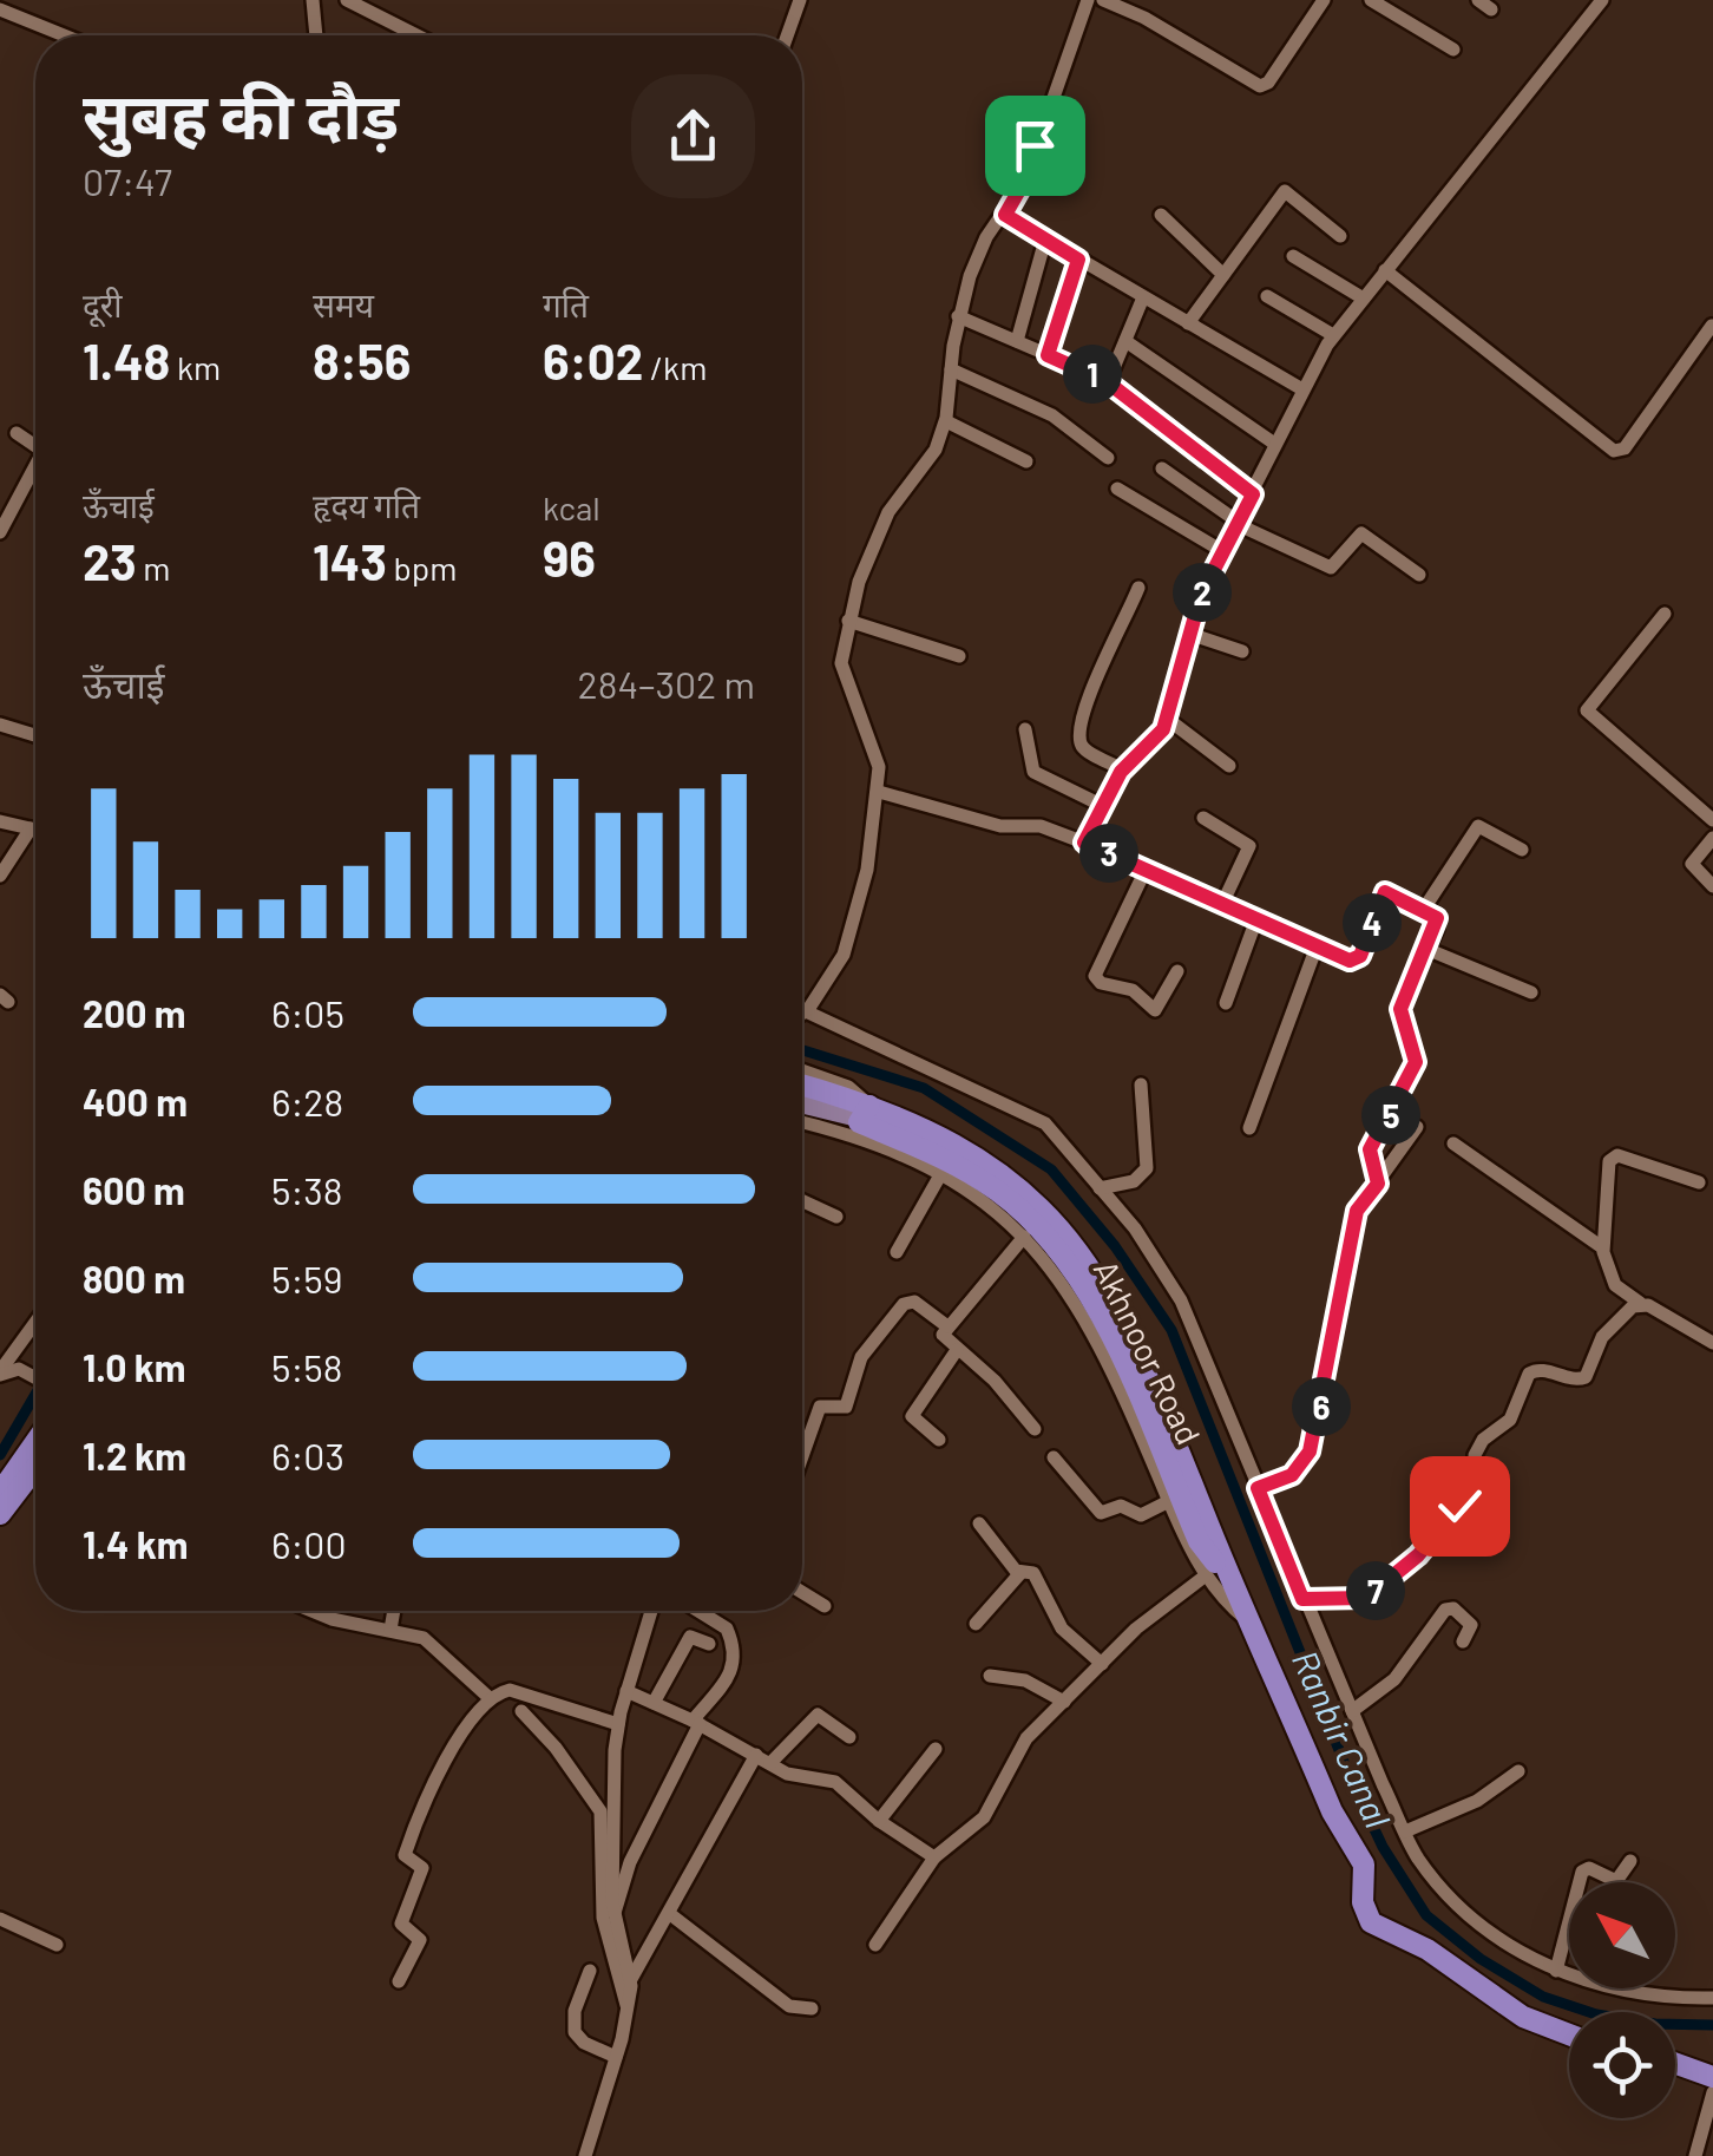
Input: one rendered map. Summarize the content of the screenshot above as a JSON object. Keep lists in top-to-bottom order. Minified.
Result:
{"streets":{"highway":["Akhnoor Road"]},"water":["Ranbir Canal"],"north":"top left","page":{"heading":["सुबह की दौड़","07:47"],"stats":[["दूरी","1.48 km"],["समय","8:56"],["गति","6:02 /km"],["ऊँचाई","23 m"],["हृदय गति","143 bpm"],["kcal","96"]],"pins":["1","2","3","4","5","6","7"],"chart":["ऊँचाई","284–302 m"],"list":[{"name":"200 m","note":"6:05"},{"name":"400 m","note":"6:28"},{"name":"600 m","note":"5:38"},{"name":"800 m","note":"5:59"},{"name":"1.0 km","note":"5:58"},{"name":"1.2 km","note":"6:03"},{"name":"1.4 km","note":"6:00"}]}}
